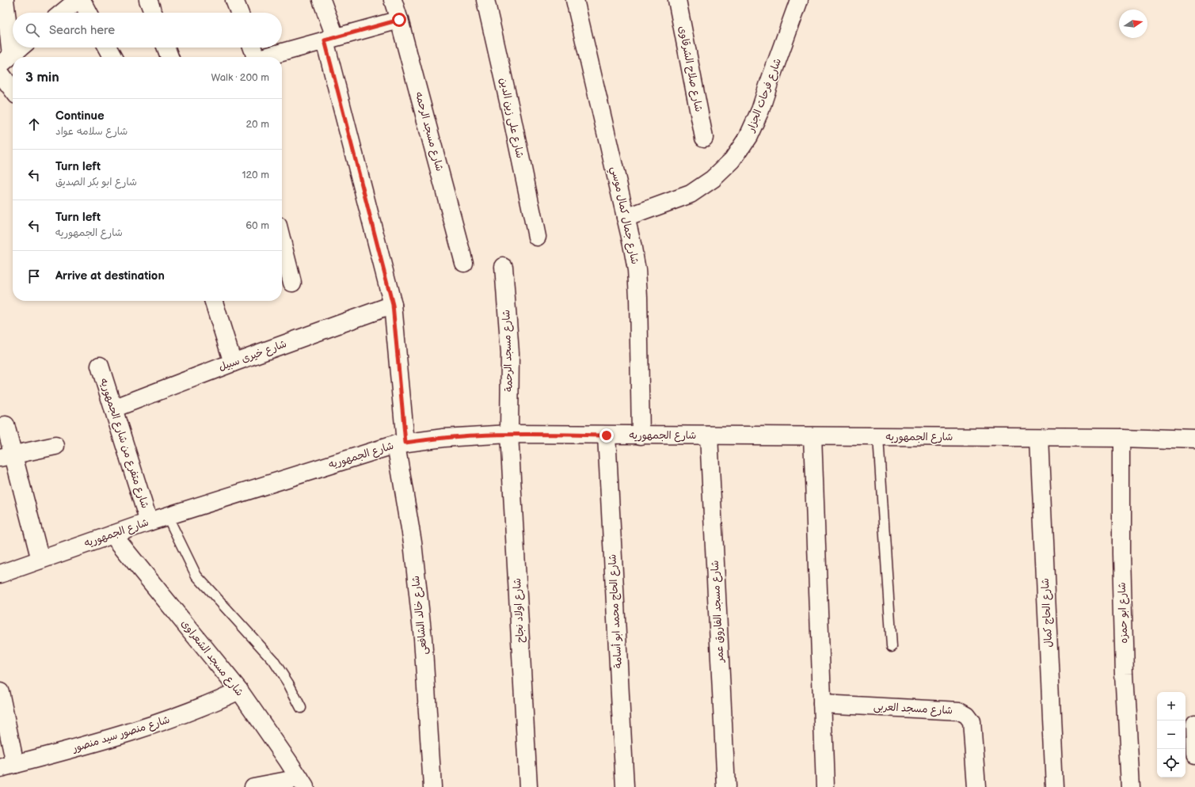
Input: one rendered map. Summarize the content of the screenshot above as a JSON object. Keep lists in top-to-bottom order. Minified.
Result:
{"streets":{"street":["شارع صلاح الشرقاوى","شارع فرحات الجزار","شارع على زين الدين","شارع مسجد الرحمه","شارع جمال كمال موسي","شارع مسجد الرحمة","شارع خيرى سبيل","شارع الجمهوريه","شارع متفرع من شارع الجمهوريه","شارع اولاد نجاح","شارع الحاج محمد ابو أسامة","شارع مسجد الفاروق عمر","شارع الحاج كمال","شارع ابو حمزه","شارع خالد الشافعى","شارع مسجد الشعراوى","شارع مسجد العربى","شارع منصور سيد منصور"]},"crossings":[["شارع فرحات الجزار","شارع جمال كمال موسي"],["شارع جمال كمال موسي","شارع الجمهوريه"],["شارع مسجد الرحمة","شارع الجمهوريه"],["شارع مسجد الرحمة","شارع اولاد نجاح"],["شارع خيرى سبيل","شارع متفرع من شارع الجمهوريه"],["شارع خيرى سبيل","شارع خالد الشافعى"],["شارع الجمهوريه","شارع متفرع من شارع الجمهوريه"],["شارع الجمهوريه","شارع اولاد نجاح"],["شارع الجمهوريه","شارع الحاج محمد ابو أسامة"],["شارع الجمهوريه","شارع مسجد الفاروق عمر"],["شارع الجمهوريه","شارع الحاج كمال"],["شارع الجمهوريه","شارع ابو حمزه"],["شارع الجمهوريه","شارع خالد الشافعى"],["شارع الجمهوريه","شارع مسجد الشعراوى"],["شارع مسجد الشعراوى","شارع منصور سيد منصور"]],"north":"right","page":{"search":"Search here","heading":["3 min","Walk · 200 m"],"list":[["Continue","شارع سلامه عواد","20 m"],["Turn left","شارع ابو بكر الصديق","120 m"],["Turn left","شارع الجمهوريه","60 m"],"Arrive at destination"],"map_buttons":["+","−"]}}
